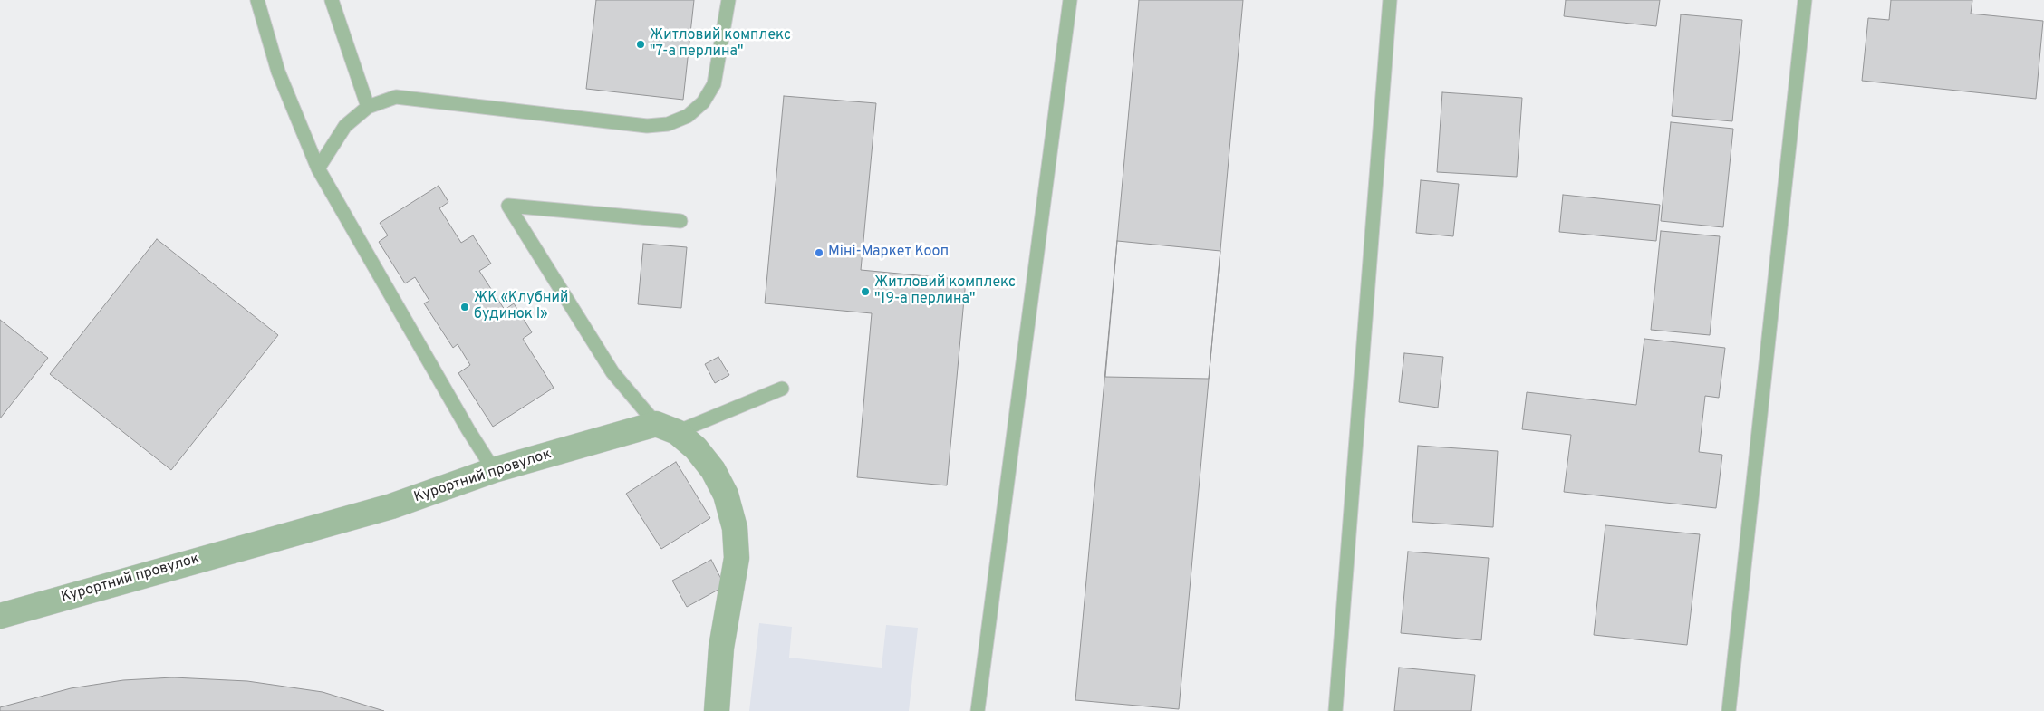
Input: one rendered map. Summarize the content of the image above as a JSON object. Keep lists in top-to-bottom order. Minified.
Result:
{"streets":{"street":["Курортний провулок"]},"places":["Житловий комплекс \"7-а перлина\"","Міні-Маркет Кооп","Житловий комплекс \"19-а перлина\"","ЖК «Клубний будинок I»"]}
